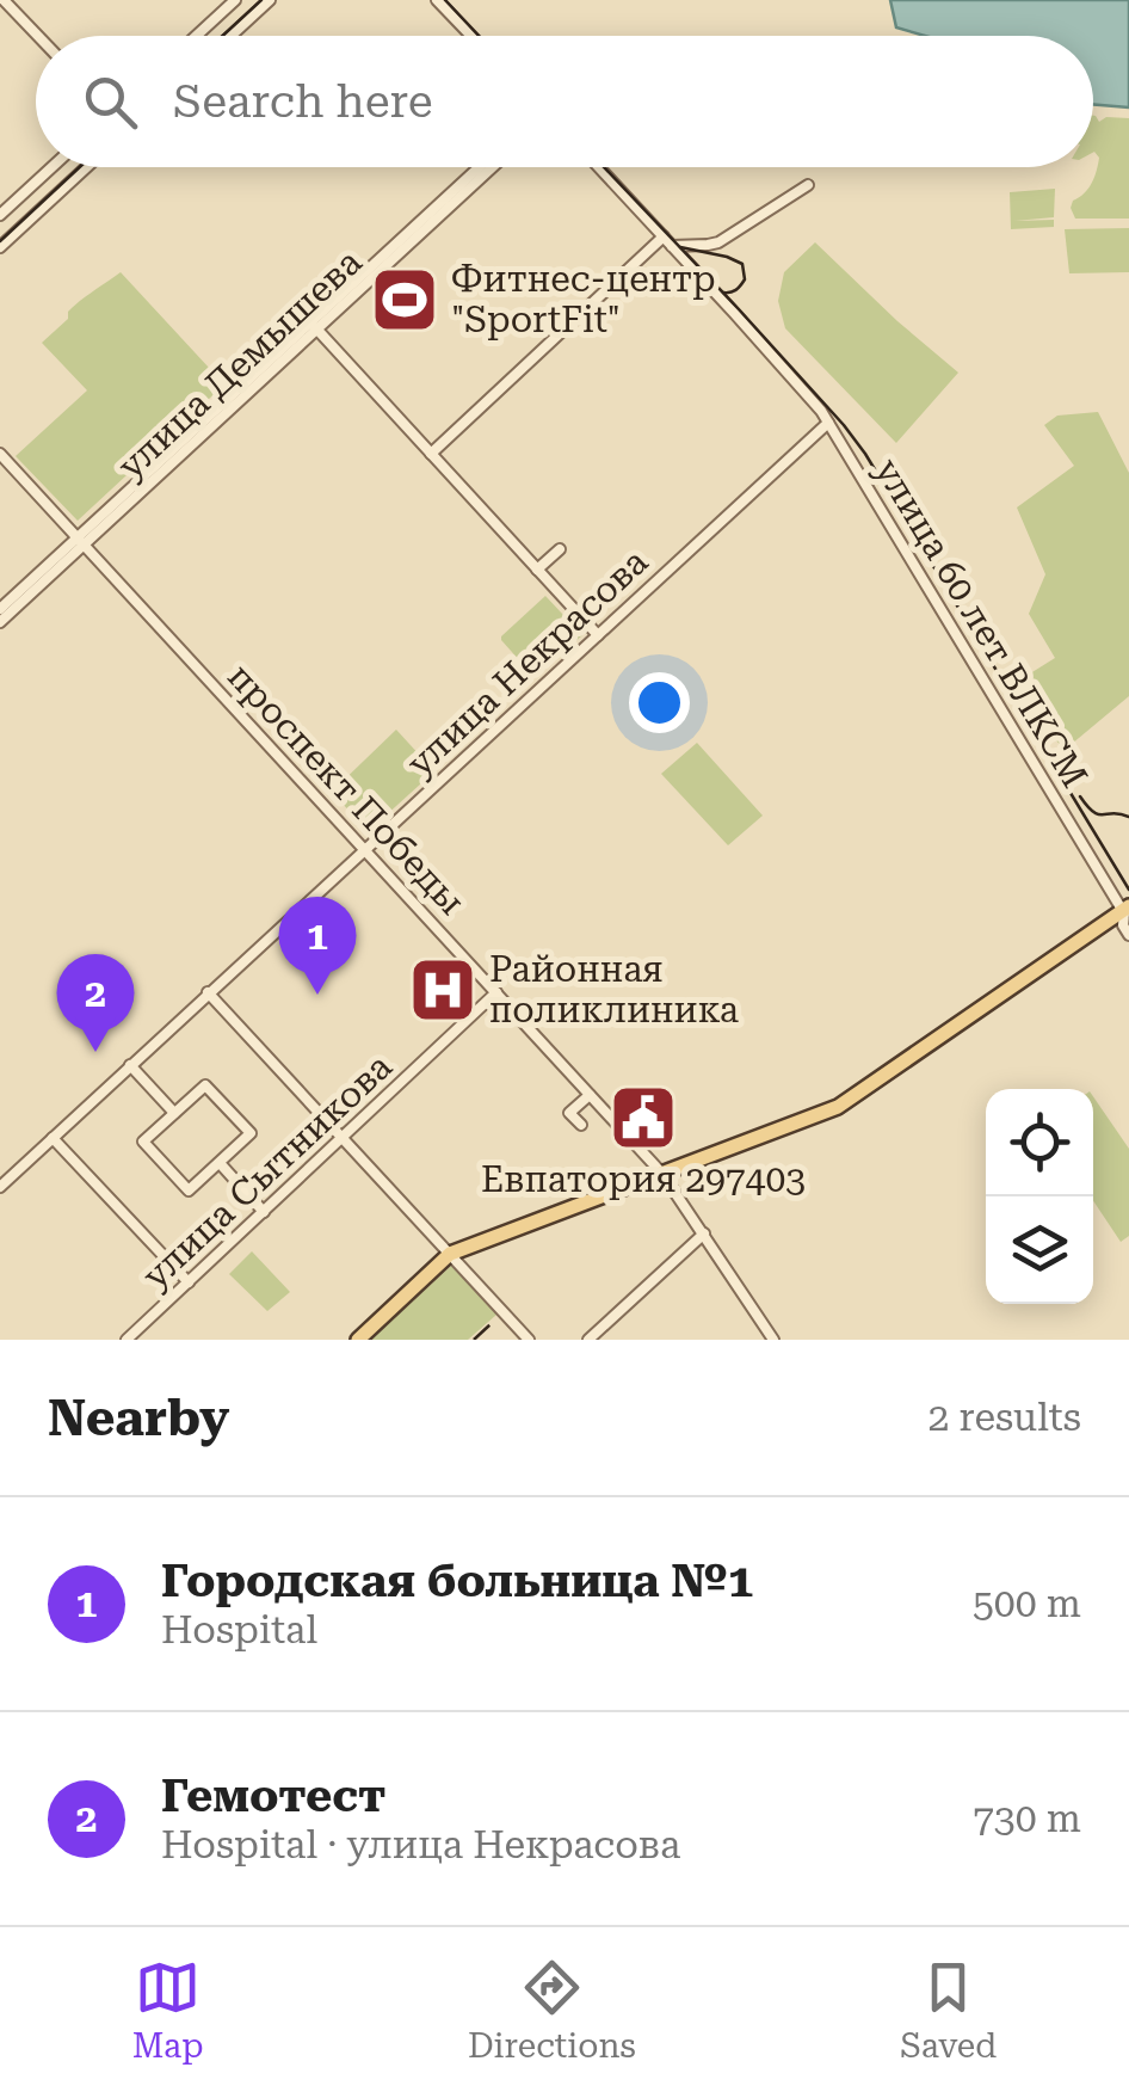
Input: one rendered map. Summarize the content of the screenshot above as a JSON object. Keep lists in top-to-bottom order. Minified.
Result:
{"streets":{"street":["улица Демышева","улица 60 лет ВЛКСМ","улица Некрасова","проспект Победы","улица Сытникова"]},"crossings":[["улица Демышева","проспект Победы"],["улица 60 лет ВЛКСМ","улица Некрасова"],["улица Некрасова","проспект Победы"],["проспект Победы","улица Сытникова"]],"places":{"sports":["Фитнес-центр \"SportFit\""],"hospital":["Районная поликлиника"],"public building":["Евпатория 297403"]},"page":{"search":"Search here","pins":["1","2"],"heading":["Nearby","2 results"],"list":[{"mark":"1","name":"Городская больница №1","note":"Hospital","value":"500 m"},{"mark":"2","name":"Гемотест","note":"Hospital · улица Некрасова","value":"730 m"}],"nav":["Map","Directions","Saved"]}}
